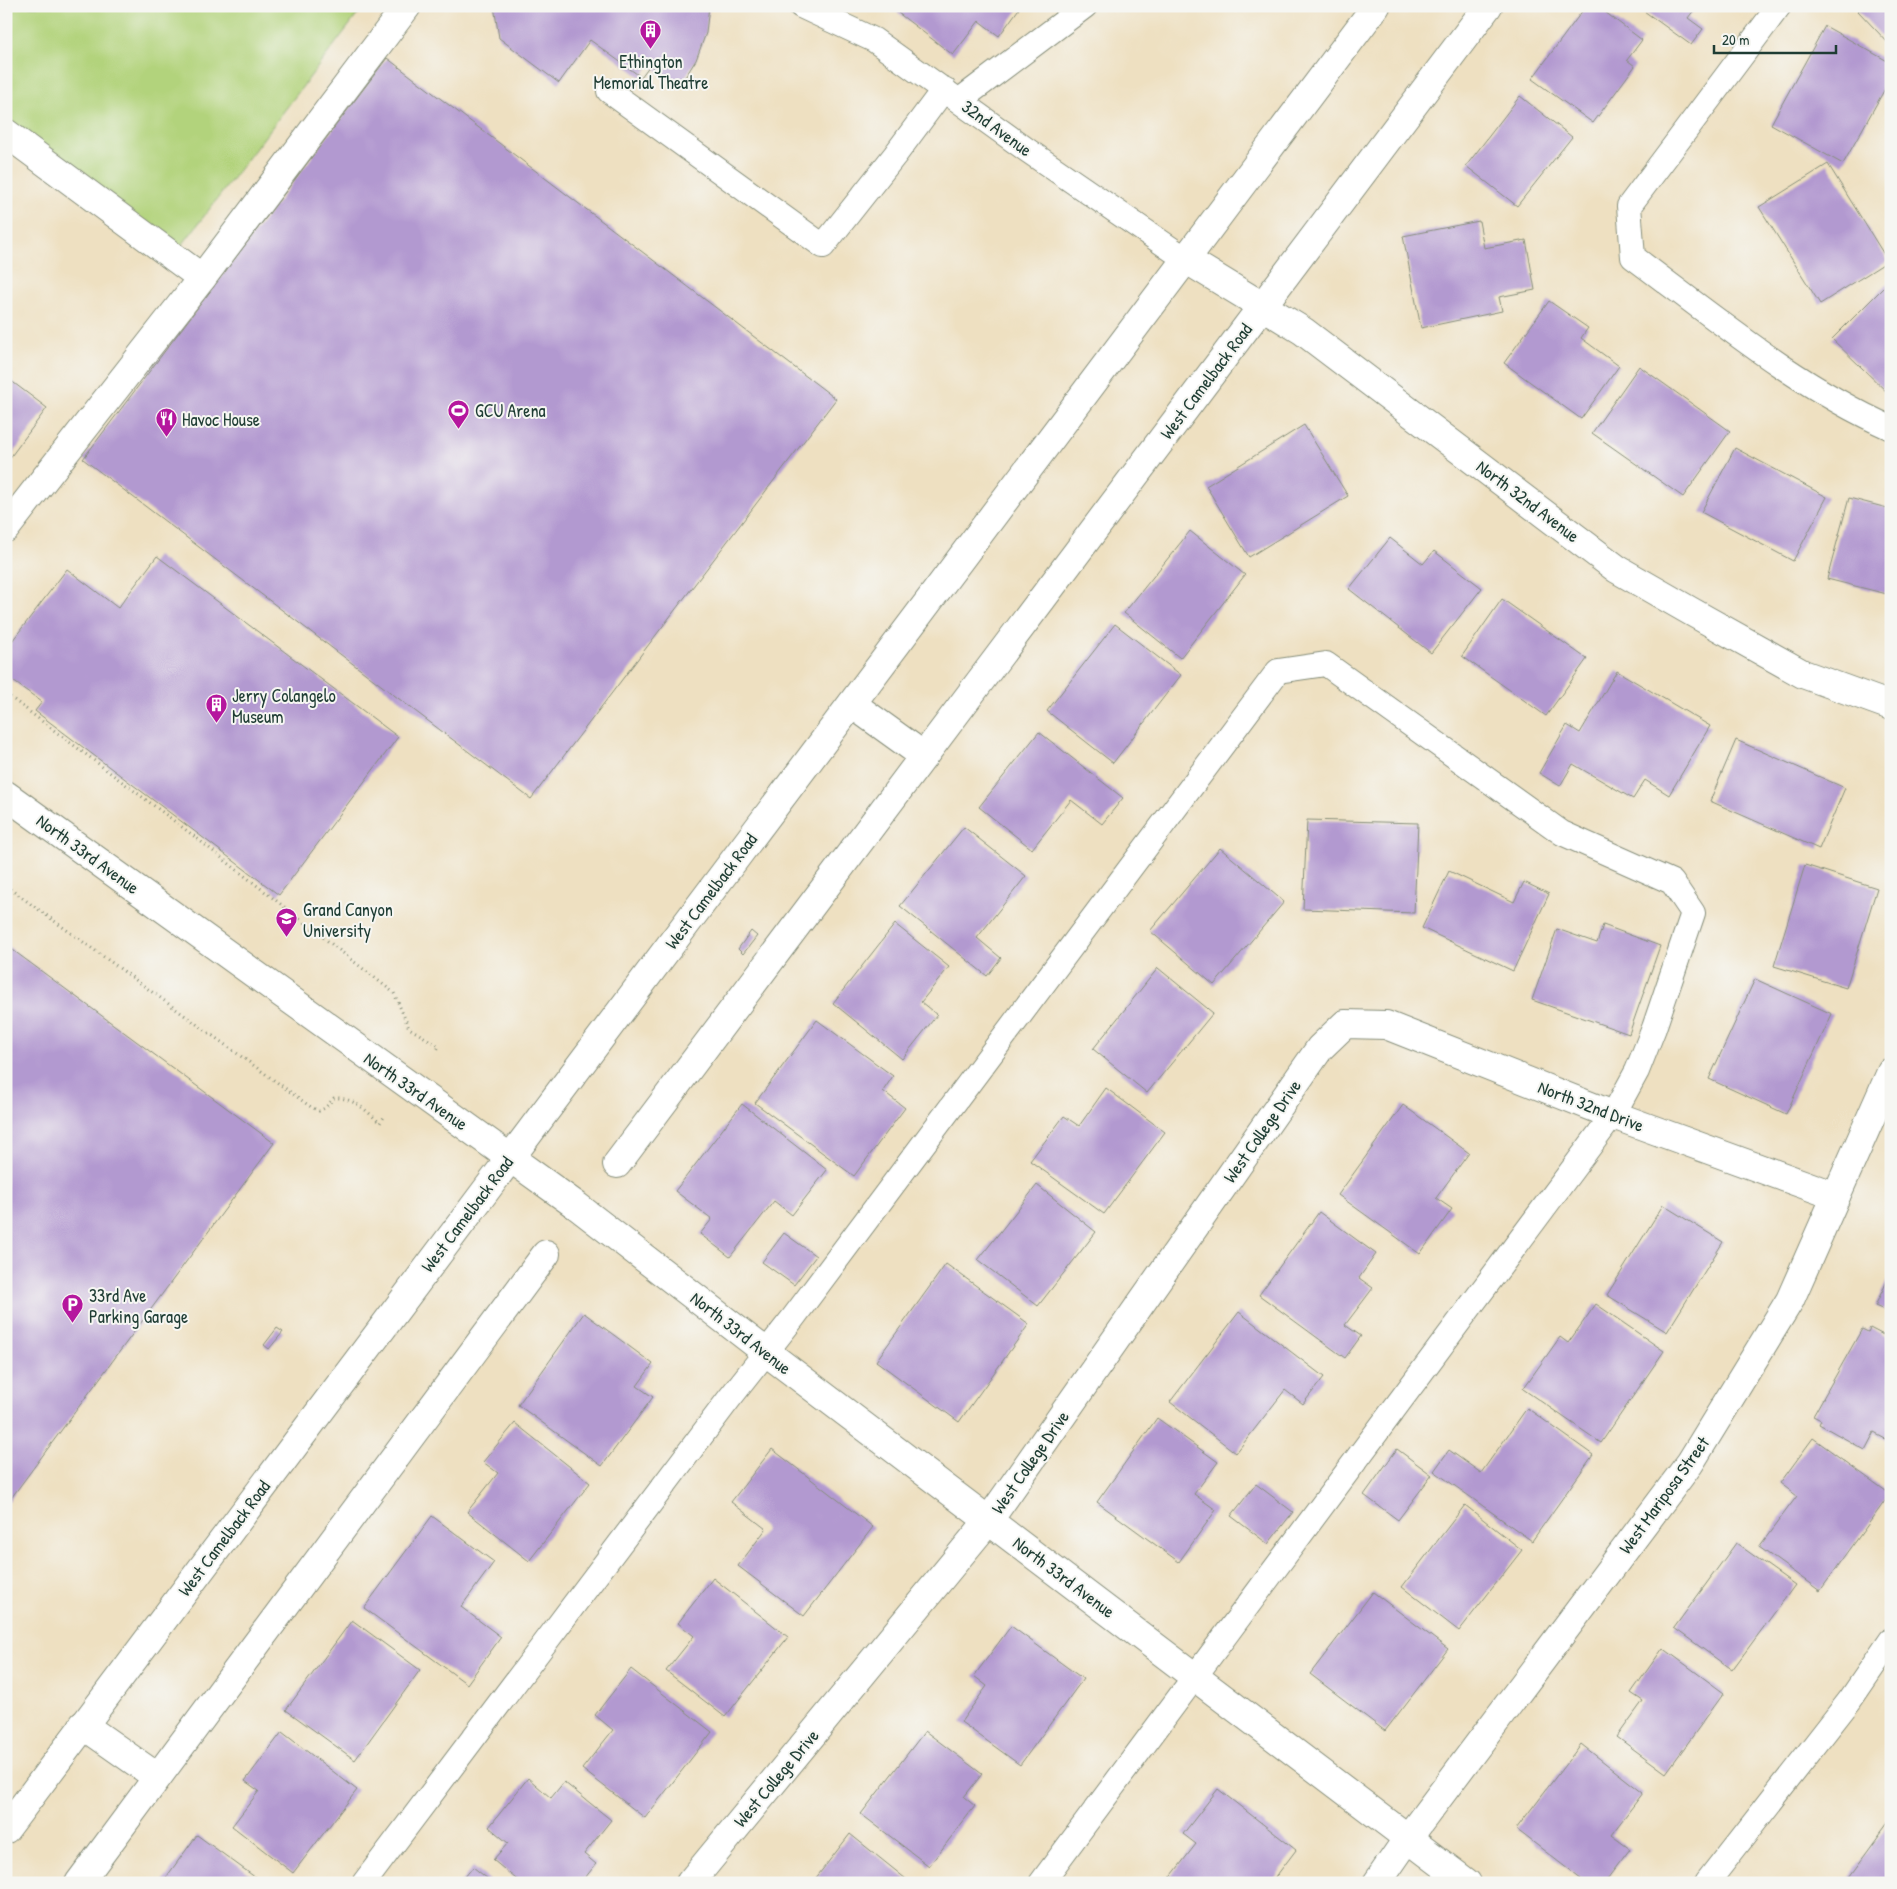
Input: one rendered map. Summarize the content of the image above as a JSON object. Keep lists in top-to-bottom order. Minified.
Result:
{"streets":{"street":["West Camelback Road","North 32nd Avenue","North 33rd Avenue","North 32nd Drive","West College Drive","West Mariposa Street"],"lane":["32nd Avenue"]},"crossings":[["32nd Avenue","West Camelback Road"],["32nd Avenue","North 32nd Avenue"],["West Camelback Road","North 32nd Avenue"],["West Camelback Road","North 33rd Avenue"],["North 33rd Avenue","West College Drive"],["North 33rd Avenue","West Mariposa Street"],["North 32nd Drive","West College Drive"],["North 32nd Drive","West Mariposa Street"]],"places":{"building":["Ethington Memorial Theatre","Jerry Colangelo Museum"],"sports":["GCU Arena"],"restaurant":["Havoc House"],"school or university":["Grand Canyon University"],"parking":["33rd Ave Parking Garage"]},"scale_bar":"20 m"}
